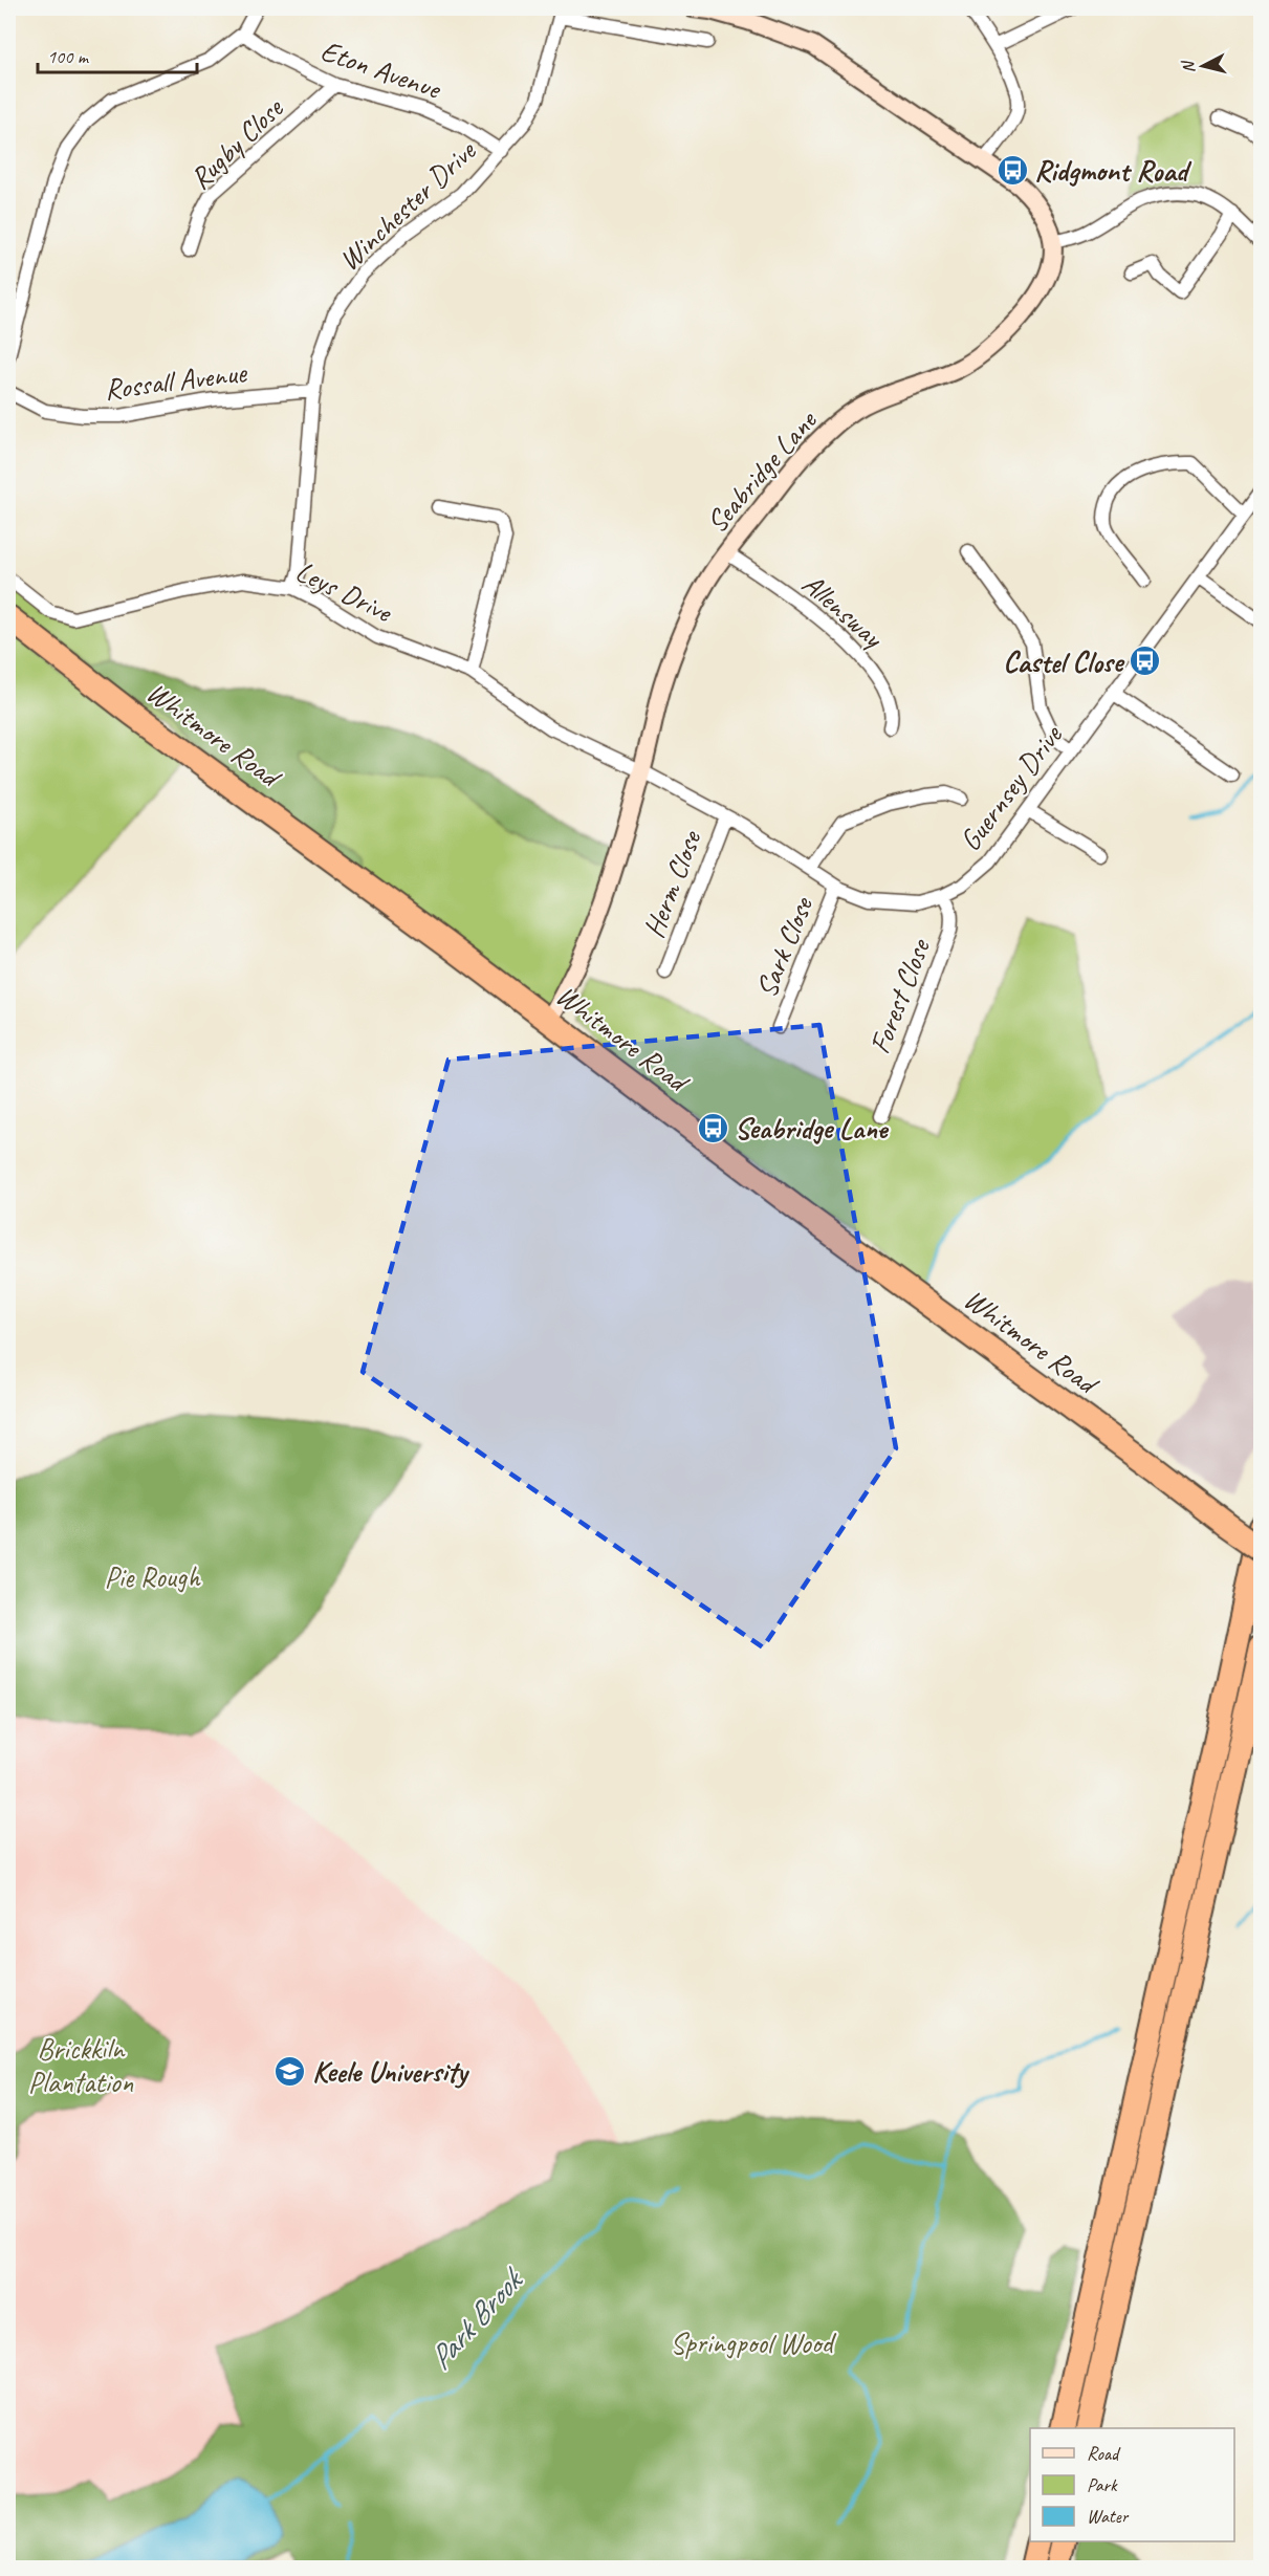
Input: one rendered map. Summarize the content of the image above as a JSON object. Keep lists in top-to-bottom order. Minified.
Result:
{"streets":{"highway":["Whitmore Road"],"street":["Eton Avenue","Rugby Close","Winchester Drive","Rossall Avenue","Seabridge Lane","Leys Drive","Allensway","Guernsey Drive","Herm Close","Sark Close","Forest Close"]},"crossings":[["Eton Avenue","Rugby Close"],["Eton Avenue","Winchester Drive"],["Winchester Drive","Rossall Avenue"],["Winchester Drive","Leys Drive"],["Seabridge Lane","Leys Drive"],["Seabridge Lane","Allensway"],["Seabridge Lane","Whitmore Road"],["Seabridge Lane","Guernsey Drive"],["Leys Drive","Guernsey Drive"],["Guernsey Drive","Herm Close"],["Guernsey Drive","Sark Close"],["Guernsey Drive","Forest Close"]],"water":["Park Brook"],"parks":["Pie Rough","Brickkiln Plantation","Springpool Wood"],"places":{"bus stop":["Ridgmont Road","Castel Close","Seabridge Lane"],"school or university":["Keele University"]},"legend":["Road","Park","Water"],"scale_bar":"100 m","north":"left"}
